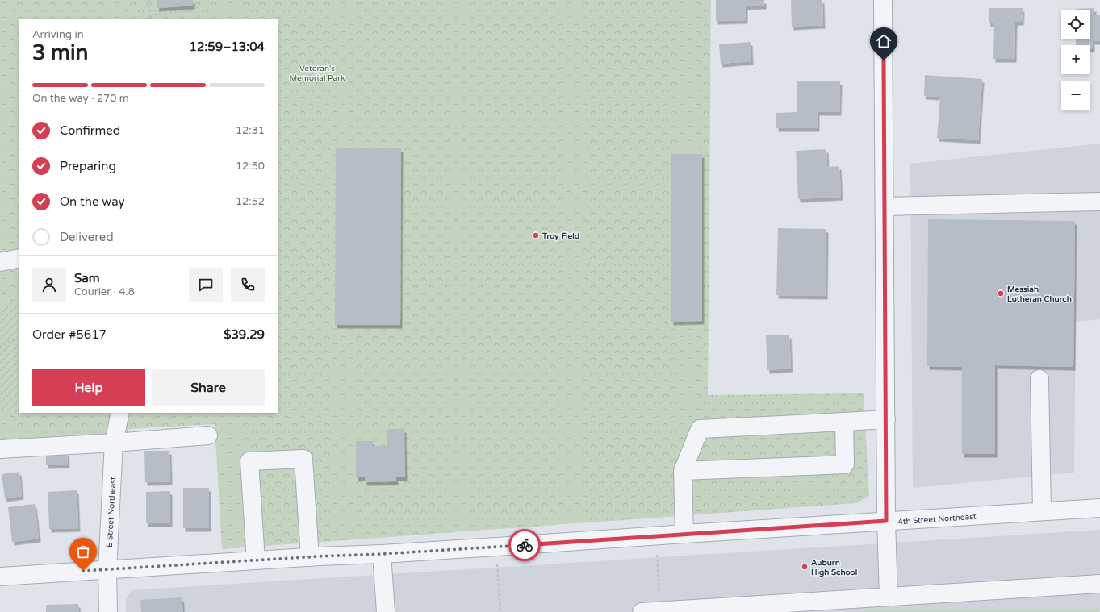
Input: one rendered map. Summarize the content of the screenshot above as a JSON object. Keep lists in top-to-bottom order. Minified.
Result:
{"streets":{"street":["E Street Northeast","4th Street Northeast"]},"crossings":[["E Street Northeast","4th Street Northeast"]],"parks":["Veteran's Memorial Park"],"places":["Troy Field","Messiah Lutheran Church","Auburn High School"],"page":{"map_buttons":["+","−"],"heading":["3 min","Arriving in","12:59–13:04"],"panel":["Sam","Courier · 4.8","Order #5617","$39.29"],"bar":"On the way · 270 m","list":[["Confirmed","12:31"],["Preparing","12:50"],["On the way","12:52"],"Delivered"],"buttons":["Help","Share"]}}
